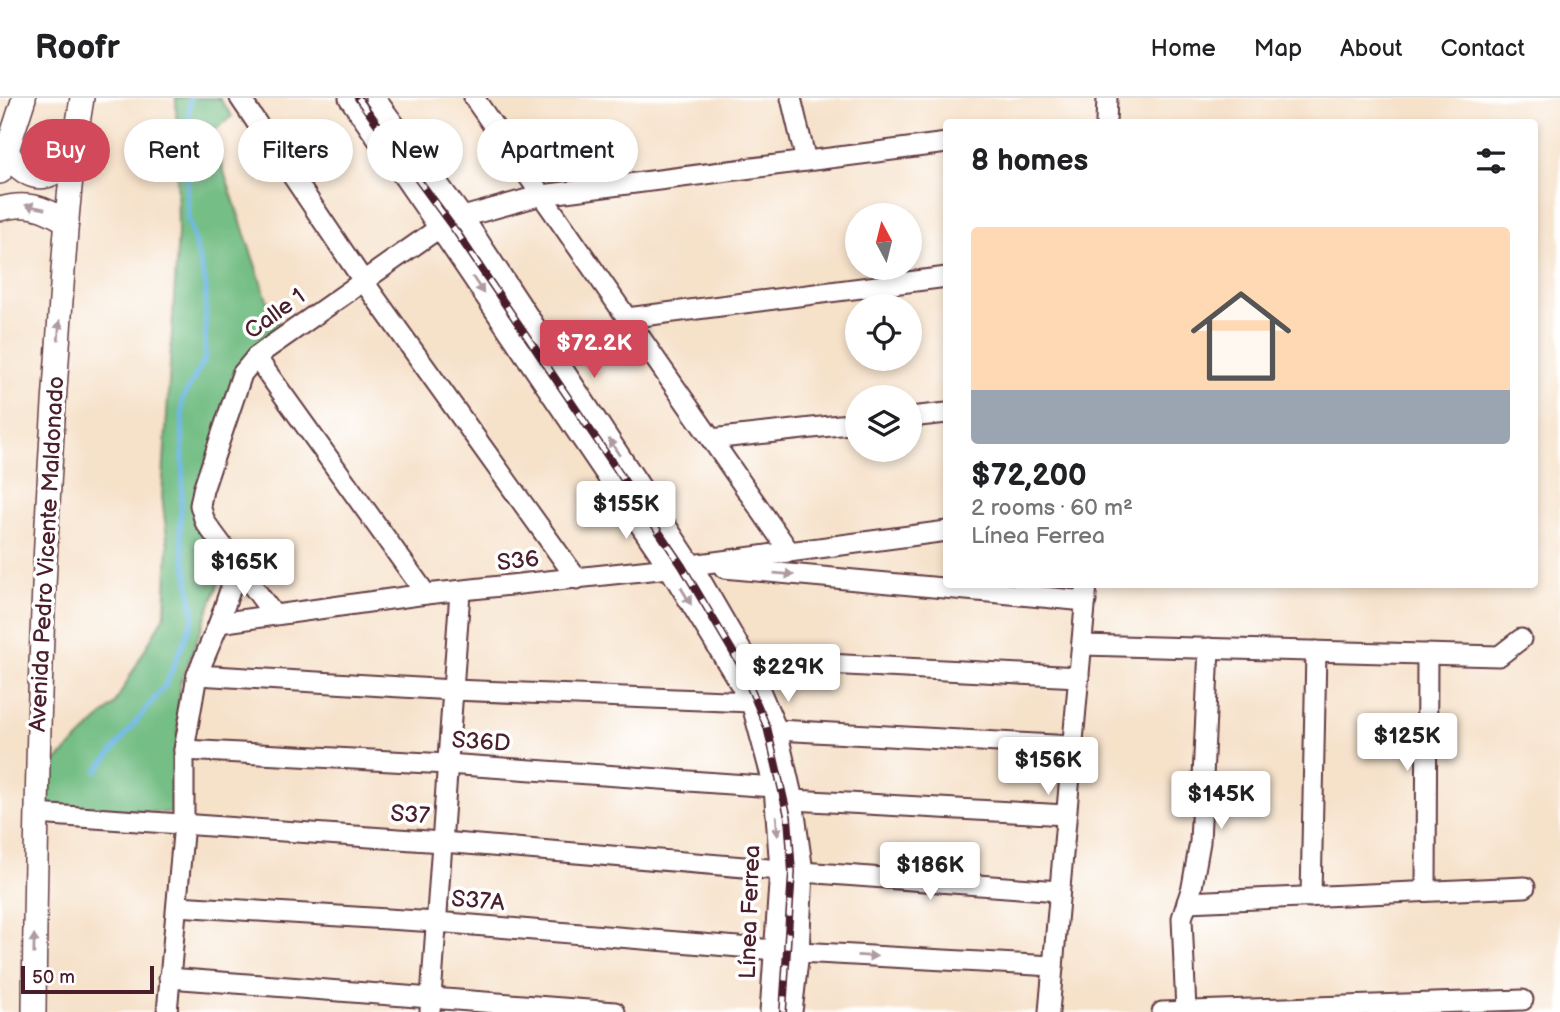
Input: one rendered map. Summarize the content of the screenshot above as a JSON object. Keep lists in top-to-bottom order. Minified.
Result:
{"streets":{"main road":["Avenida Pedro Vicente Maldonado"],"street":["Calle 1","S36","S36D","S37","S37A","Línea Ferrea"]},"crossings":[["Calle 1","S36"],["Calle 1","Línea Ferrea"],["Avenida Pedro Vicente Maldonado","S37"],["S36","Línea Ferrea"],["S36D","Línea Ferrea"],["S37","Línea Ferrea"],["S37A","Línea Ferrea"]],"one_way":["Avenida Pedro Vicente Maldonado"],"scale_bar":"50 m","north":"top","page":{"header":"Roofr","nav":["Home","Map","About","Contact"],"chip":["Buy","Rent","Filters","New","Apartment"],"heading":"8 homes","list":[{"name":"$72,200","note":"2 rooms · 60 m² · Línea Ferrea"}],"price":["$72.2K","$155K","$165K","$229K","$125K","$156K","$145K","$186K"],"scale":"50 m"}}
